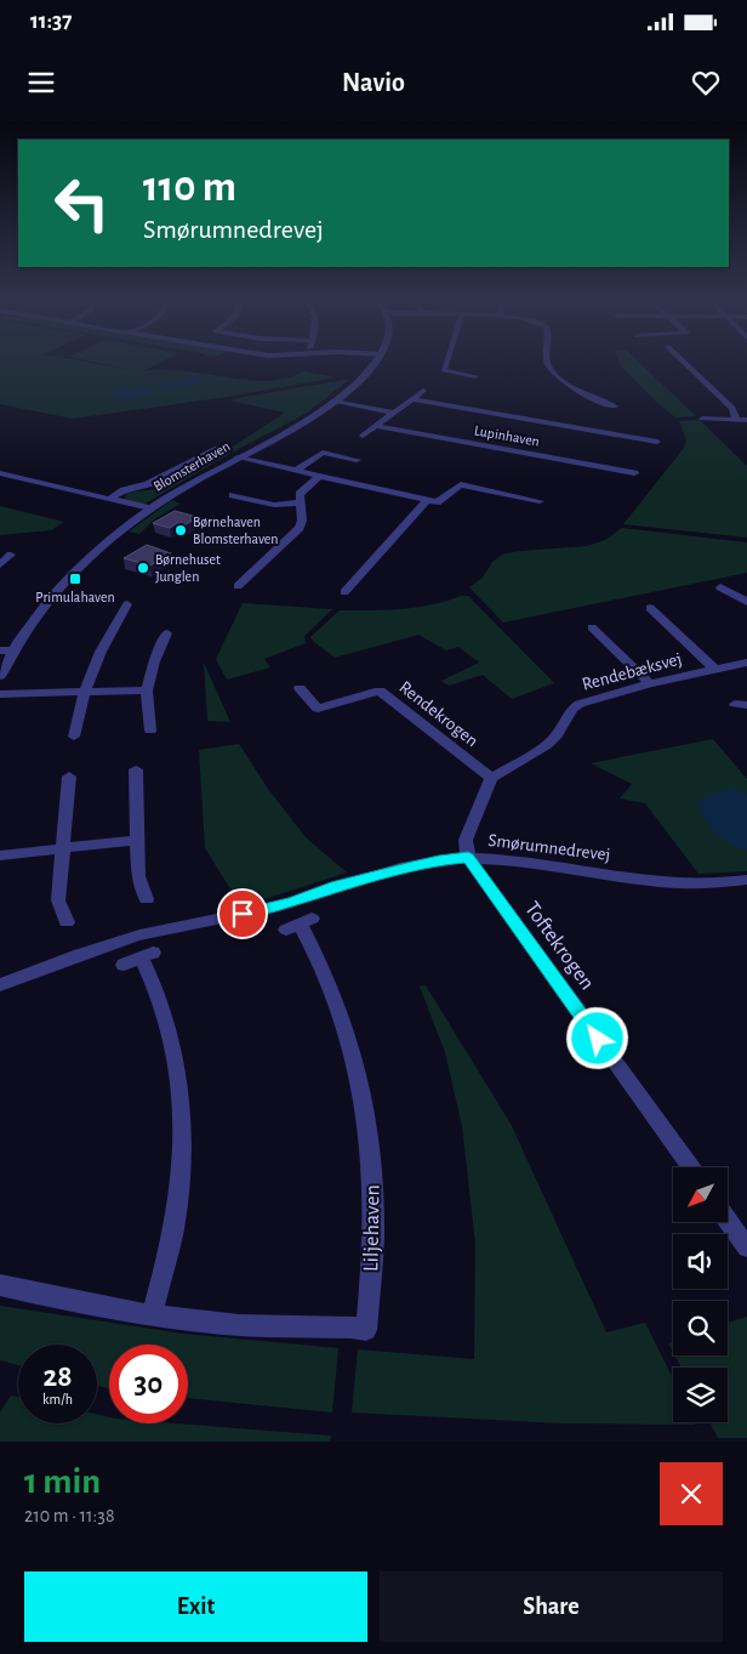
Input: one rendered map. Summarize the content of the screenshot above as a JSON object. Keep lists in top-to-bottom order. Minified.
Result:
{"streets":{"street":["Lupinhaven","Blomsterhaven","Rendebæksvej","Rendekrogen","Smørumnedrevej","Toftekrogen","Liljehaven"]},"crossings":[["Rendebæksvej","Rendekrogen"],["Smørumnedrevej","Toftekrogen"]],"places":{"other":["Børnehaven Blomsterhaven","Børnehuset Junglen"],"transit":["Primulahaven"]},"north":"bottom left","page":{"status":"11:37","header":"Navio","turn":["110 m","Smørumnedrevej"],"speed":"28 km/h","limit":"30","heading":["1 min","210 m · 11:38"],"buttons":["Exit","Share"]}}
